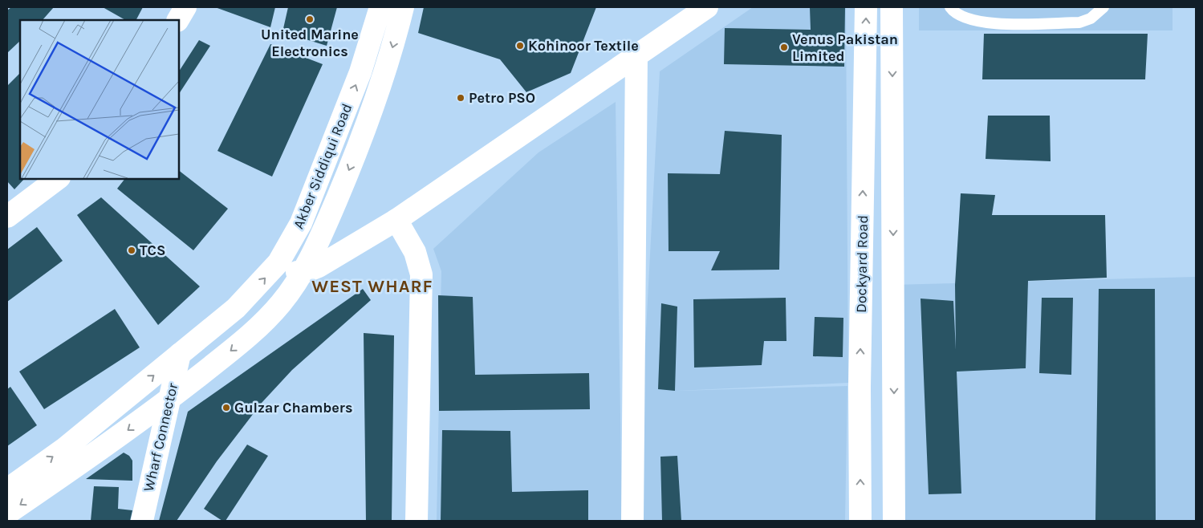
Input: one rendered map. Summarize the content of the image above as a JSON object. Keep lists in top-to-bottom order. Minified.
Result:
{"streets":{"street":["Akber Siddiqui Road","Dockyard Road","Wharf Connector"]},"crossings":[["Akber Siddiqui Road","Wharf Connector"]],"districts":["WEST WHARF"],"places":["United Marine Electronics","Kohinoor Textile","Venus Pakistan Limited","Petro PSO","TCS","Gulzar Chambers"]}
